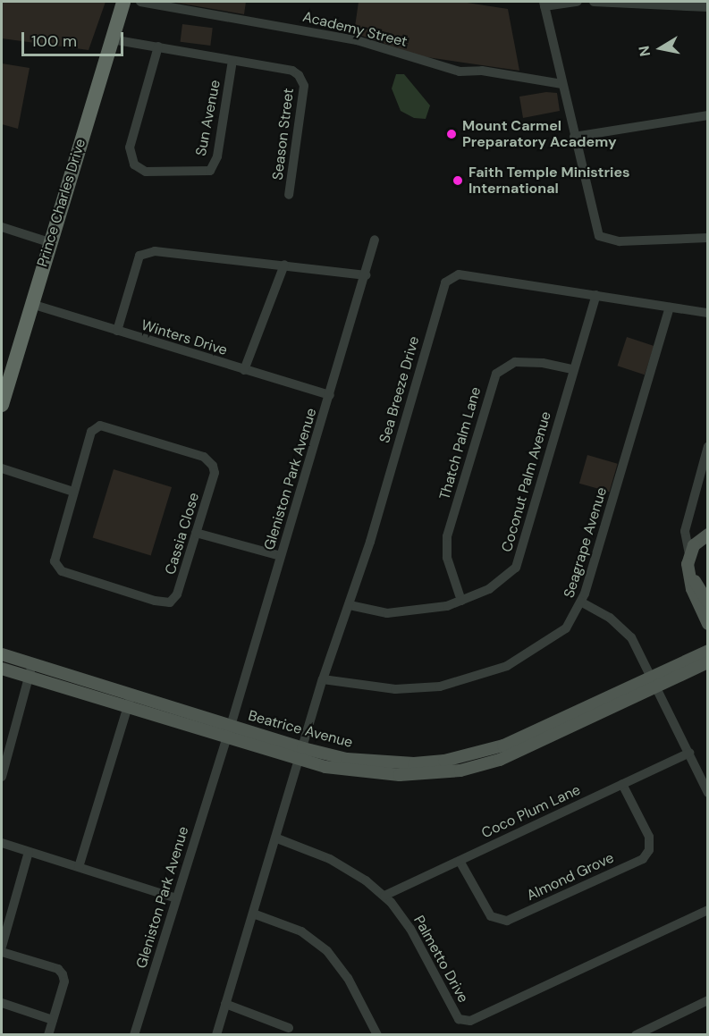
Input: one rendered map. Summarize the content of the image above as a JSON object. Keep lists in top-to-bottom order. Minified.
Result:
{"streets":{"highway":["Prince Charles Drive"],"main road":["Beatrice Avenue"],"street":["Academy Street","Sun Avenue","Season Street","Winters Drive","Sea Breeze Drive","Thatch Palm Lane","Gleniston Park Avenue","Coconut Palm Avenue","Cassia Close","Seagrape Avenue","Coco Plum Lane","Almond Grove","Palmetto Drive"]},"crossings":[["Sun Avenue","Season Street"],["Season Street","Prince Charles Drive"],["Prince Charles Drive","Winters Drive"],["Winters Drive","Gleniston Park Avenue"],["Sea Breeze Drive","Coconut Palm Avenue"],["Sea Breeze Drive","Seagrape Avenue"],["Sea Breeze Drive","Beatrice Avenue"],["Sea Breeze Drive","Palmetto Drive"],["Thatch Palm Lane","Coconut Palm Avenue"],["Gleniston Park Avenue","Beatrice Avenue"],["Coco Plum Lane","Almond Grove"],["Coco Plum Lane","Palmetto Drive"]],"places":["Mount Carmel Preparatory Academy","Faith Temple Ministries International"],"scale_bar":"100 m","north":"left"}
